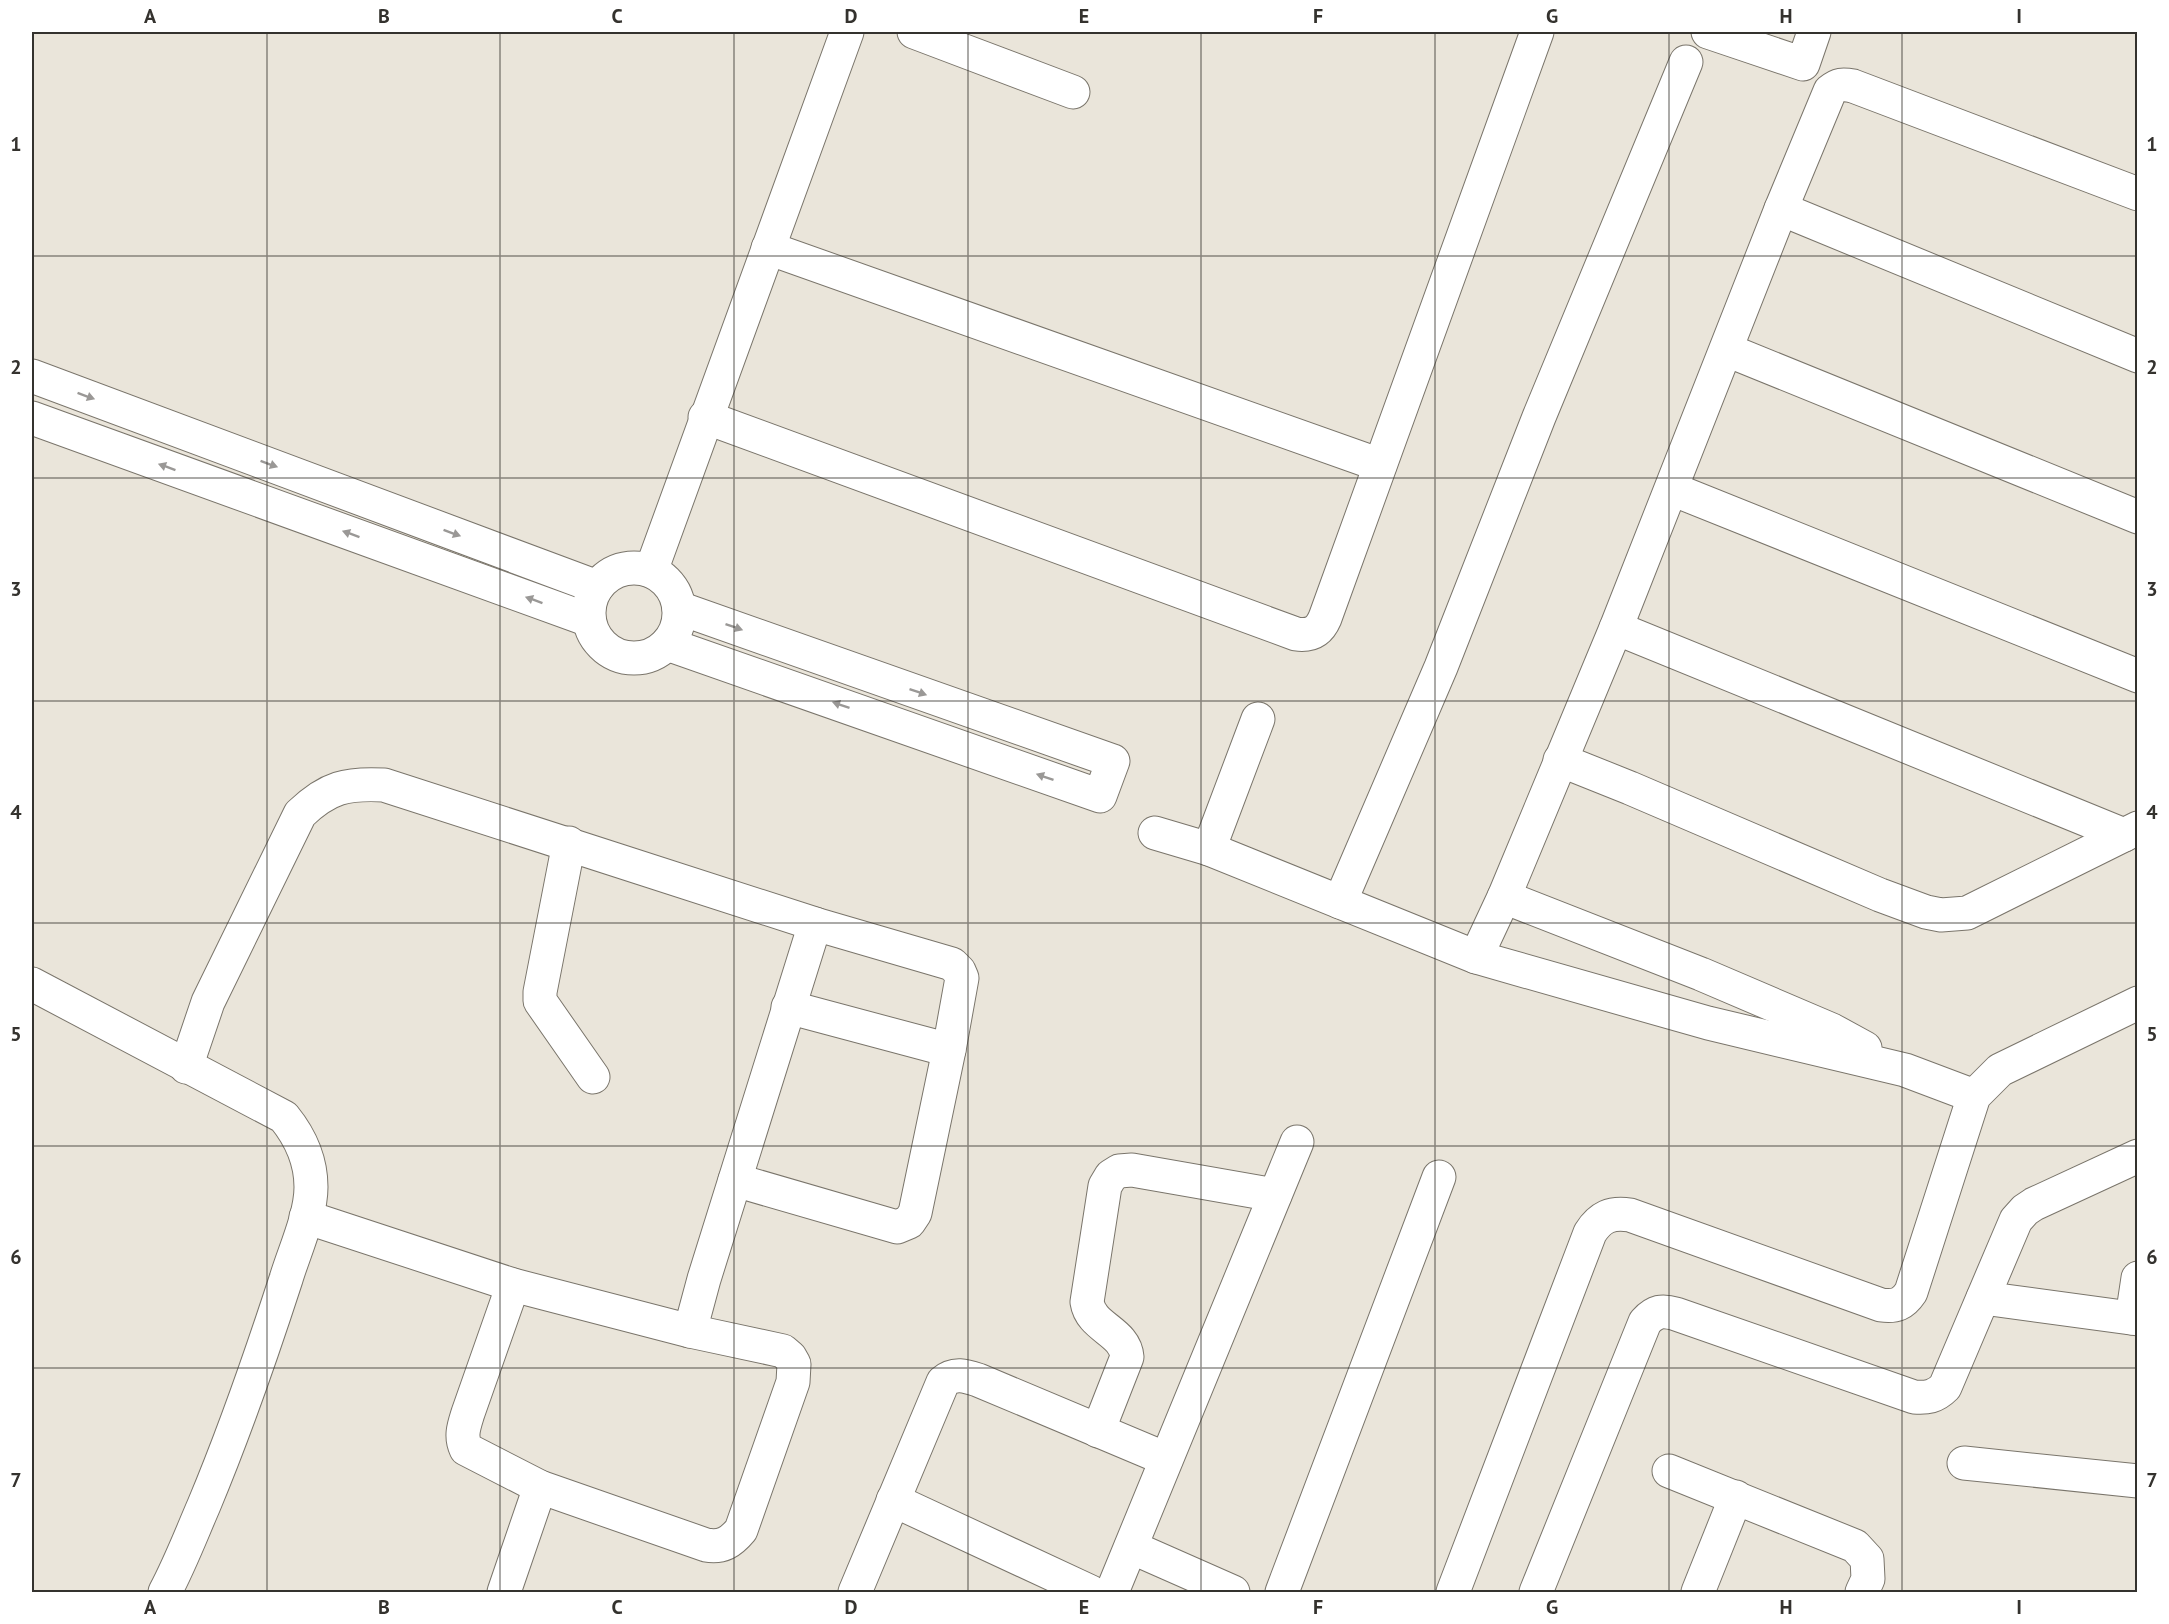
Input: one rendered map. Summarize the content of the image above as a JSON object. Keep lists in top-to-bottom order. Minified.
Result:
{"grid":{"columns":["A","B","C","D","E","F","G","H","I"],"rows":["1","2","3","4","5","6","7"]}}
